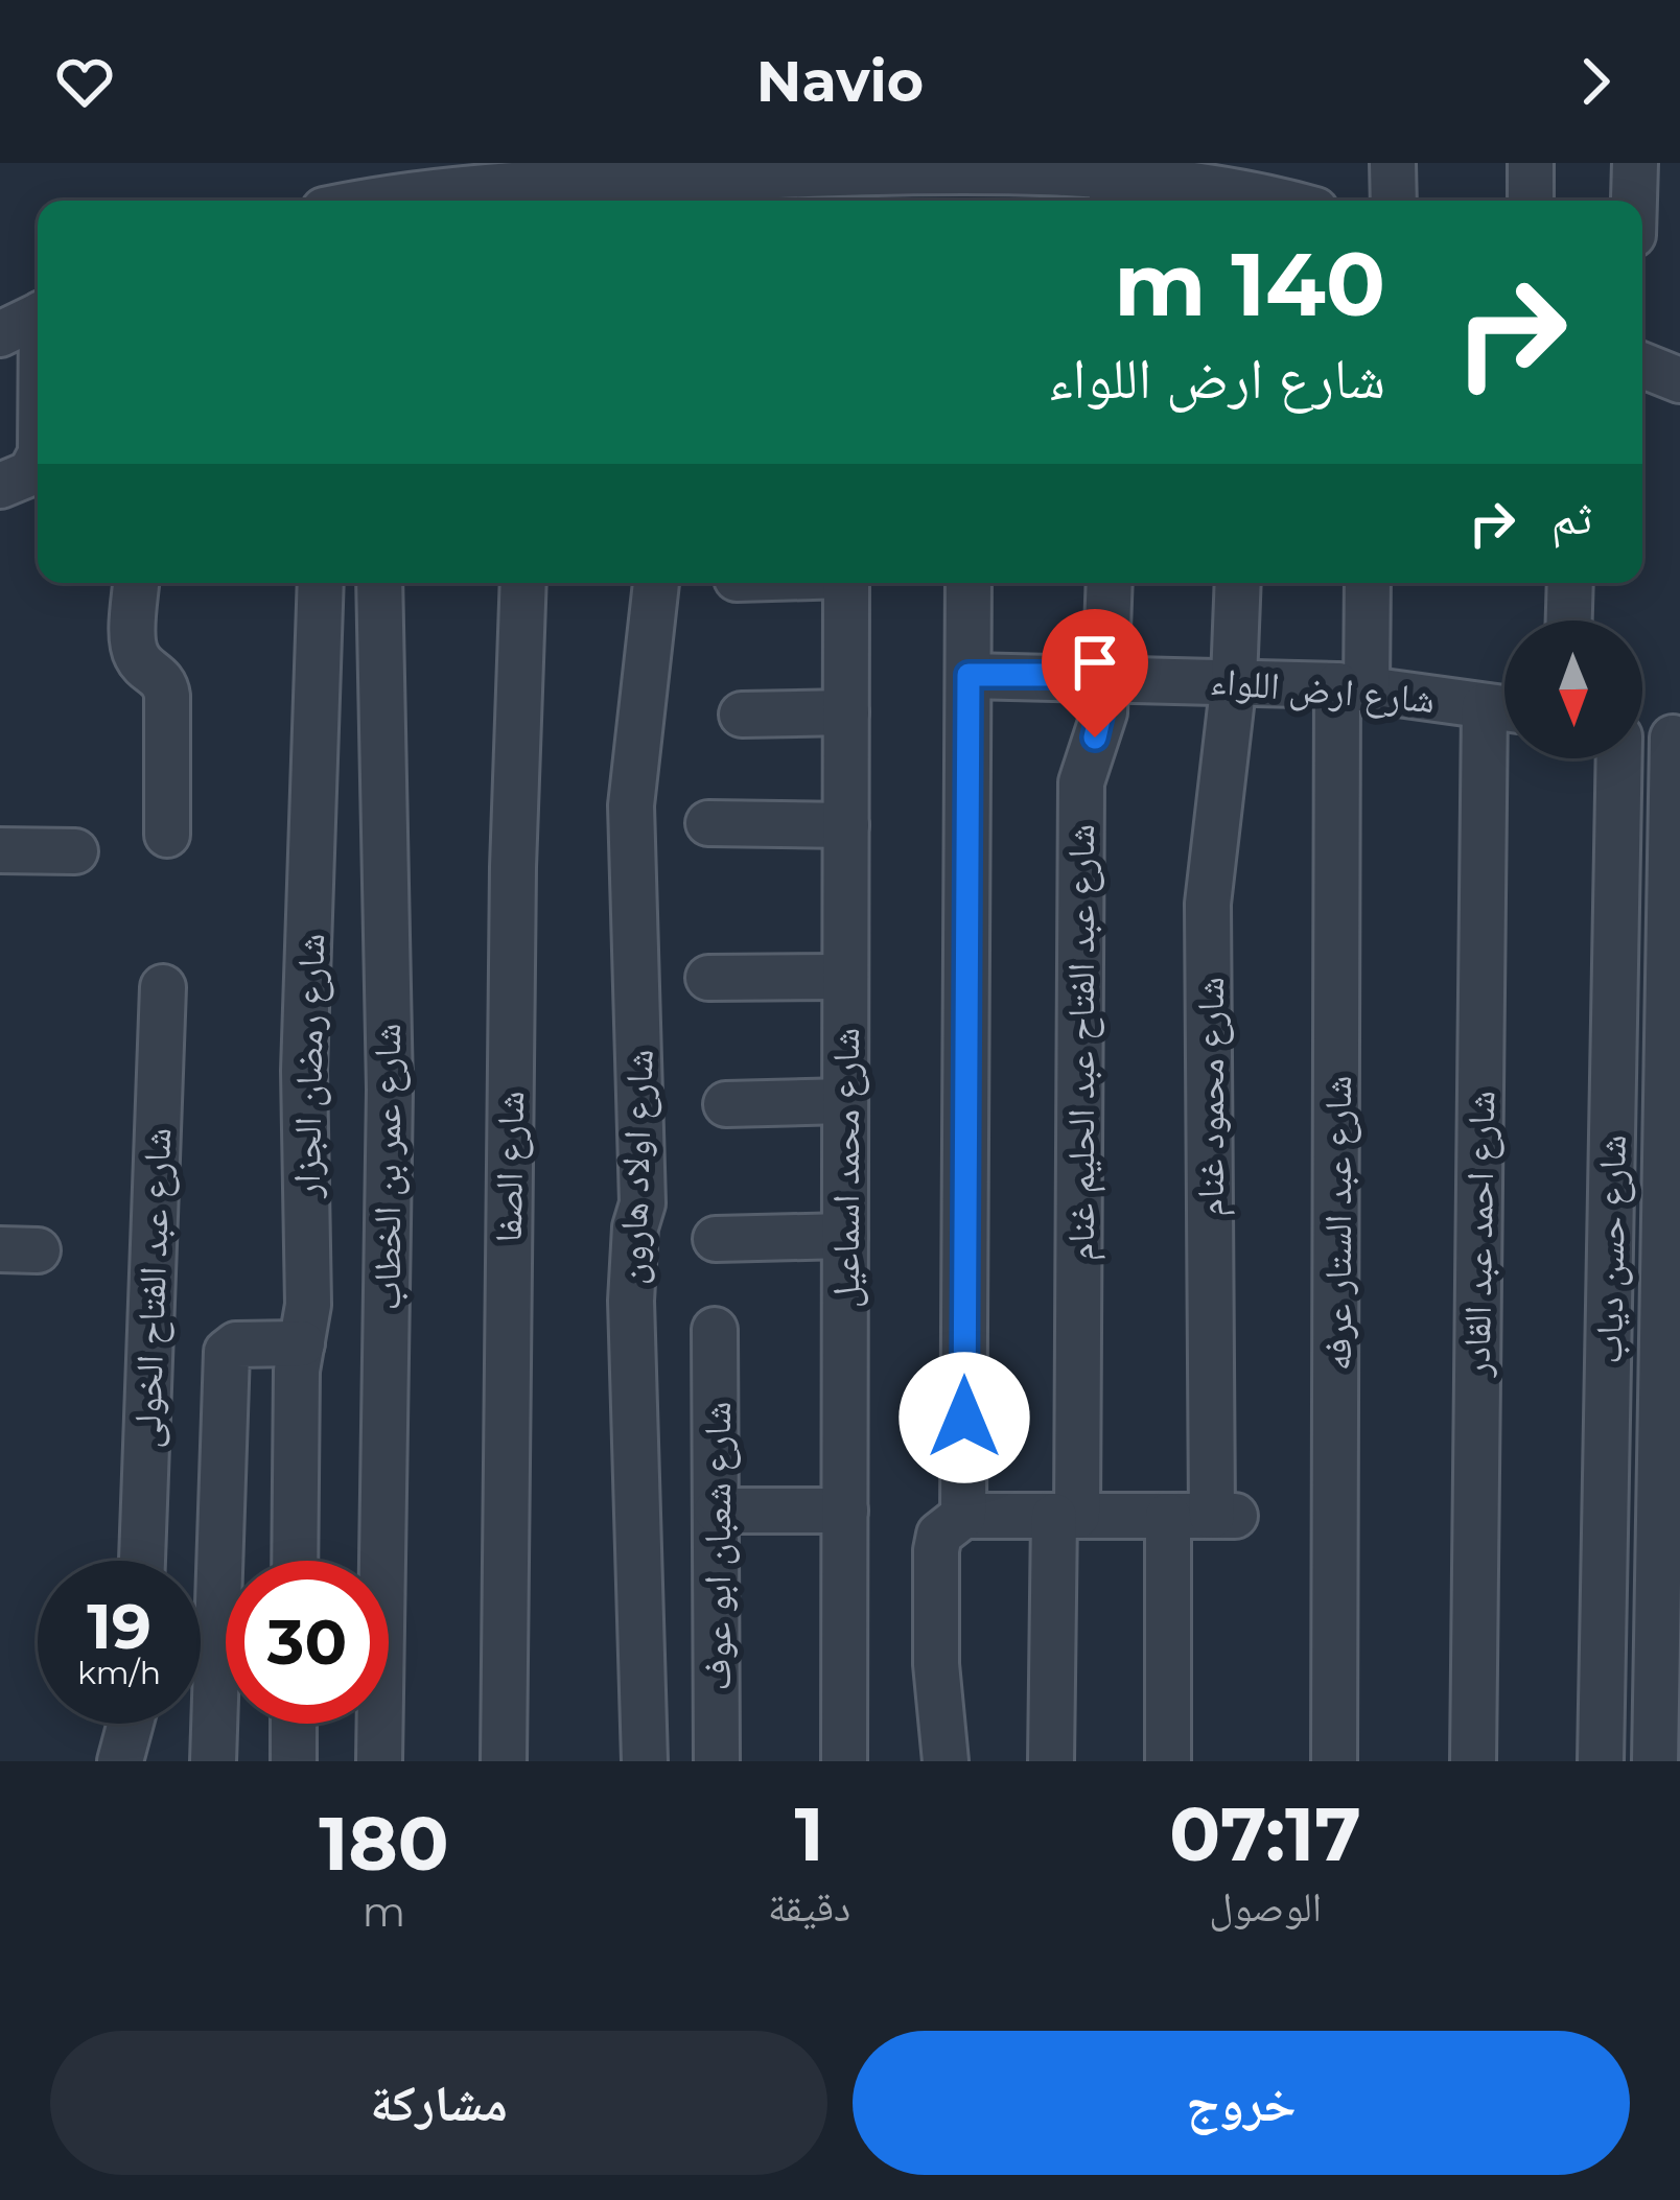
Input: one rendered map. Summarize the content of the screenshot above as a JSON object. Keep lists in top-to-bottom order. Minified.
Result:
{"streets":{"street":["شارع ارض اللواء","شارع عبد الفتاح عبد الحليم غنام","شارع رمضان الجزار","شارع محمود غنام","شارع عمر بن الخطاب","شارع الصفا","شارع اولاد هارون","شارع محمد اسماعيل","شارع عبد الستار عرفه","شارع احمد عبد القادر","شارع حسن دياب","شارع عبد الفتاح الخولى","شارع شعبان ابو عوف"]},"crossings":[["شارع ارض اللواء","شارع عبد الفتاح عبد الحليم غنام"],["شارع ارض اللواء","شارع محمود غنام"],["شارع ارض اللواء","شارع عبد الستار عرفه"]],"north":"bottom","page":{"header":"Navio","turn":["140 m","شارع ارض اللواء"],"then":"ثم","speed":"19 km/h","limit":"30","eta":["07:17","الوصول","1","دقيقة","180","m"],"buttons":["خروج","مشاركة"]}}
